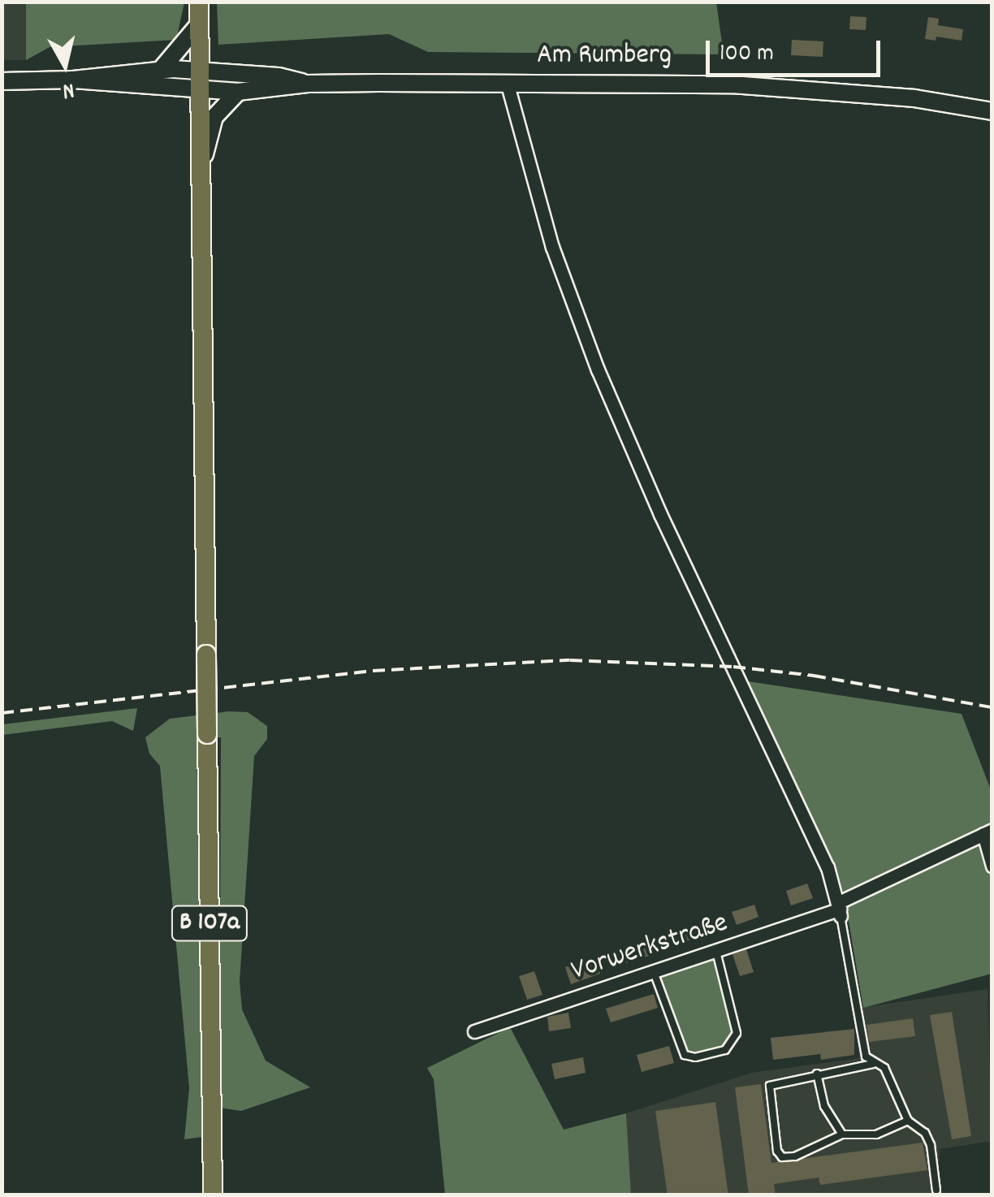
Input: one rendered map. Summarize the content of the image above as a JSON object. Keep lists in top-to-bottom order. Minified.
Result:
{"streets":{"main road":["Am Rumberg","B 107a"],"street":["Vorwerkstraße"]},"scale_bar":"100 m","north":"bottom"}
